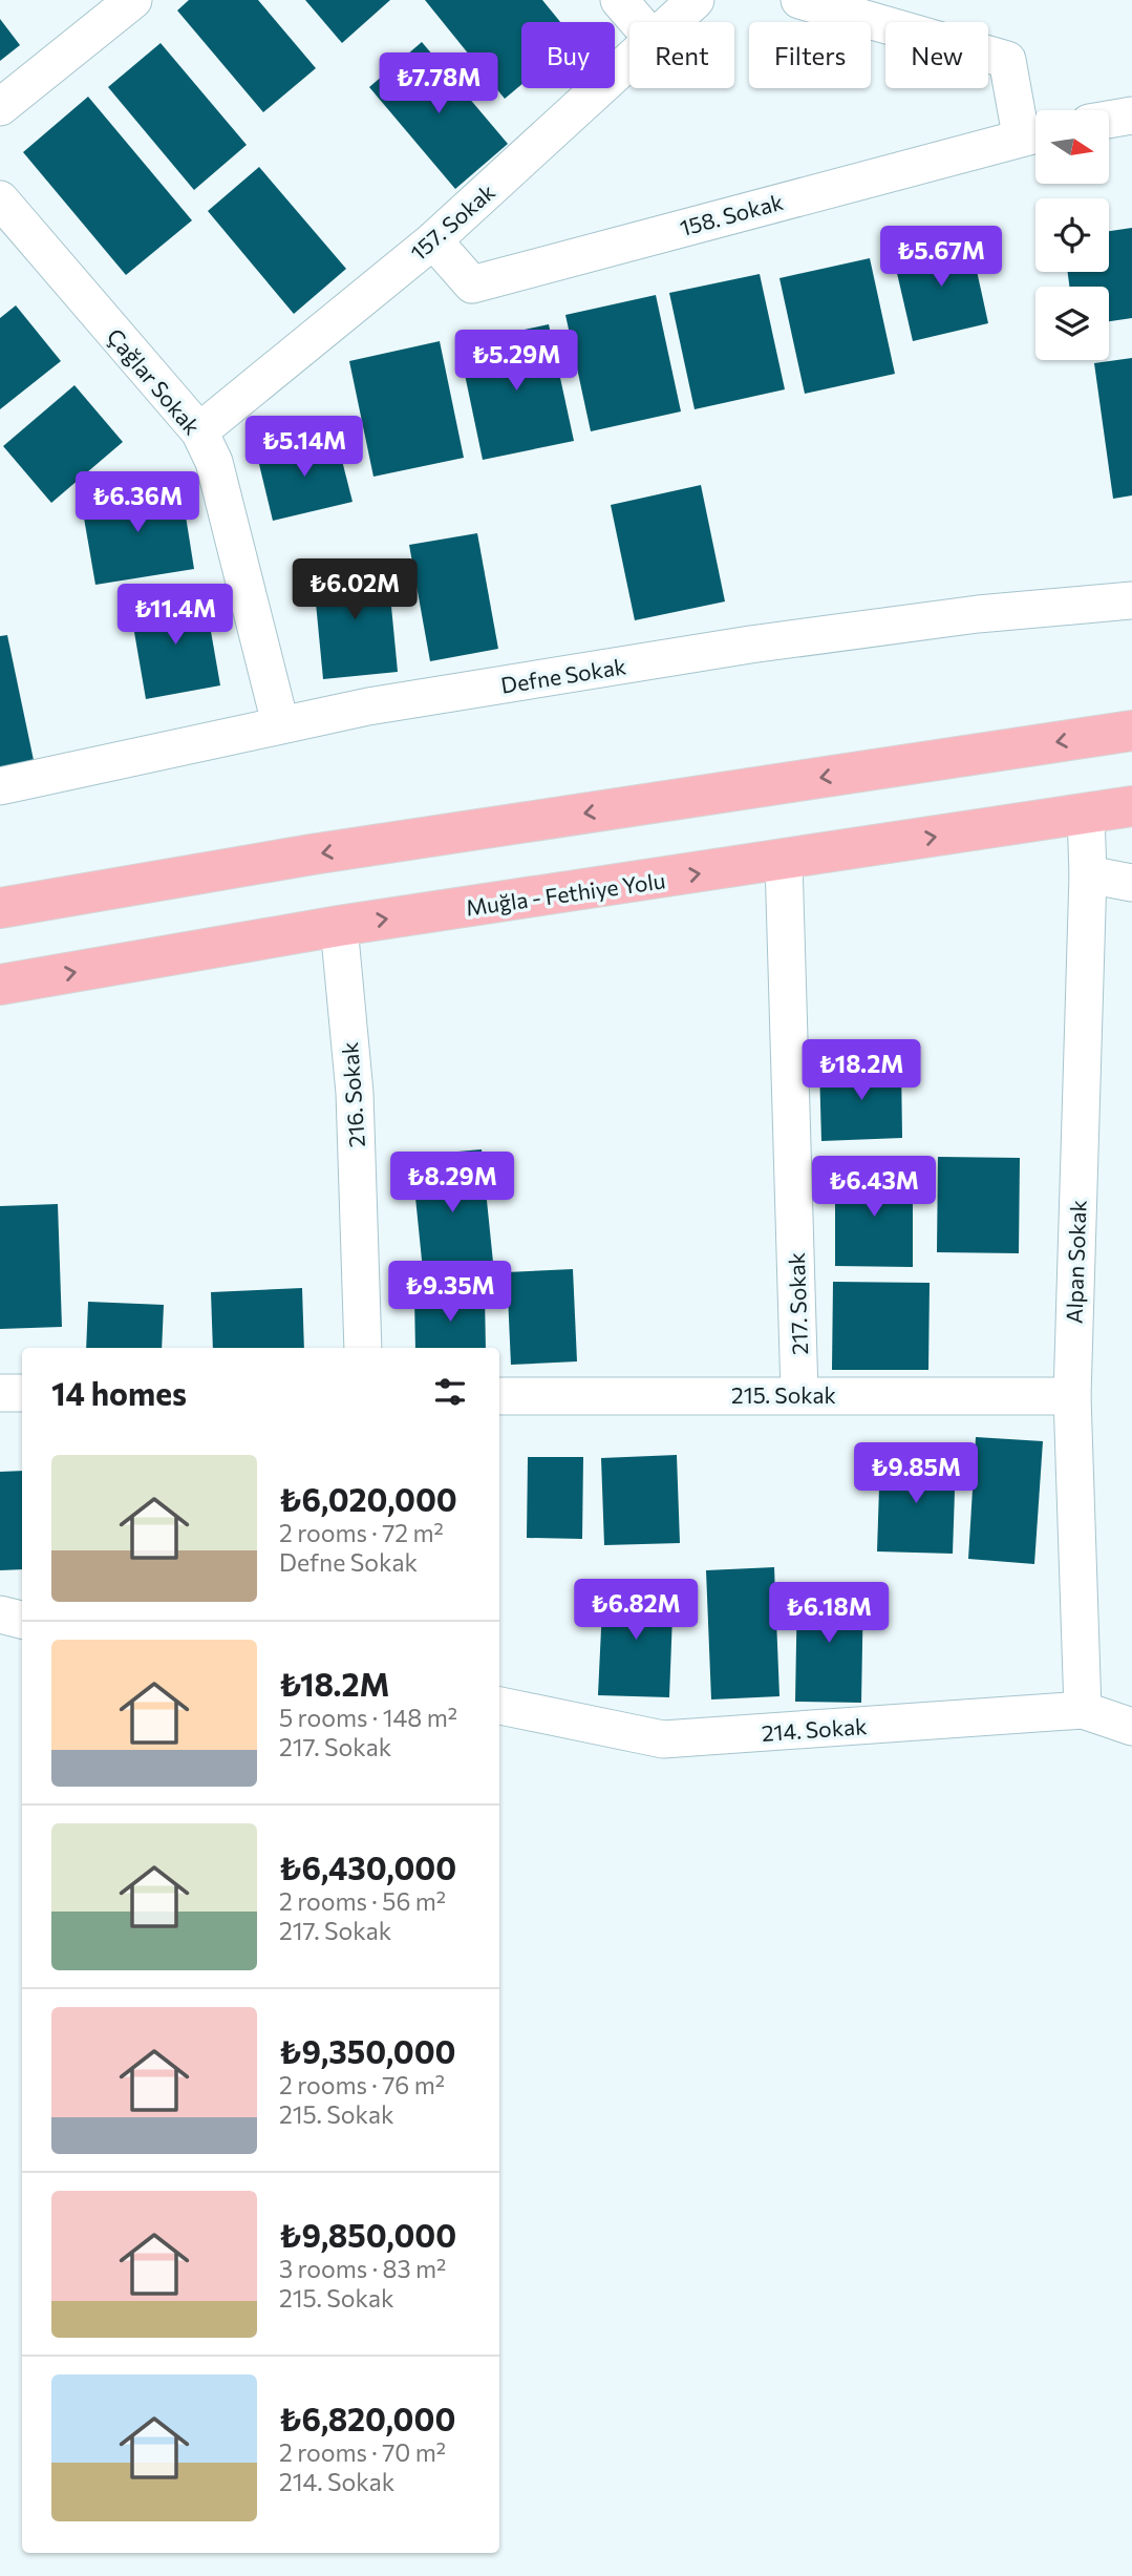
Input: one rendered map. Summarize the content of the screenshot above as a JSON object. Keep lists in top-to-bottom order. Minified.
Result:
{"streets":{"highway":["Muğla - Fethiye Yolu"],"street":["158. Sokak","157. Sokak","Çağlar Sokak","Defne Sokak","216. Sokak","Alpan Sokak","217. Sokak","215. Sokak","214. Sokak"]},"crossings":[["158. Sokak","157. Sokak"],["157. Sokak","Çağlar Sokak"],["Çağlar Sokak","Defne Sokak"],["Muğla - Fethiye Yolu","216. Sokak"],["Muğla - Fethiye Yolu","Alpan Sokak"],["Muğla - Fethiye Yolu","217. Sokak"],["Alpan Sokak","215. Sokak"],["Alpan Sokak","214. Sokak"],["217. Sokak","215. Sokak"]],"north":"right","page":{"chip":["Buy","Rent","Filters","New"],"price":["₺7.78M","₺5.67M","₺5.29M","₺5.14M","₺6.36M","₺6.02M","₺11.4M","₺18.2M","₺8.29M","₺6.43M","₺9.35M","₺9.85M","₺6.82M","₺6.18M"],"heading":"14 homes","list":[{"name":"₺6,020,000","note":"2 rooms · 72 m² · Defne Sokak"},{"name":"₺18.2M","note":"5 rooms · 148 m² · 217. Sokak"},{"name":"₺6,430,000","note":"2 rooms · 56 m² · 217. Sokak"},{"name":"₺9,350,000","note":"2 rooms · 76 m² · 215. Sokak"},{"name":"₺9,850,000","note":"3 rooms · 83 m² · 215. Sokak"},{"name":"₺6,820,000","note":"2 rooms · 70 m² · 214. Sokak"}]}}
